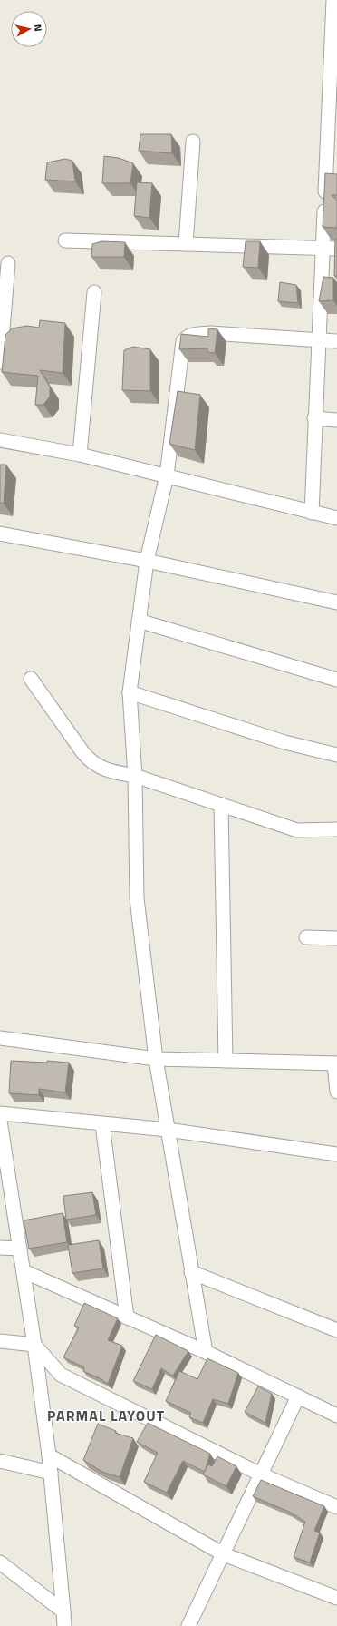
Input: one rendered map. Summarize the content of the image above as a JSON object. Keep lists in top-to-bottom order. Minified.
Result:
{"districts":["PARMAL LAYOUT"],"north":"right"}
